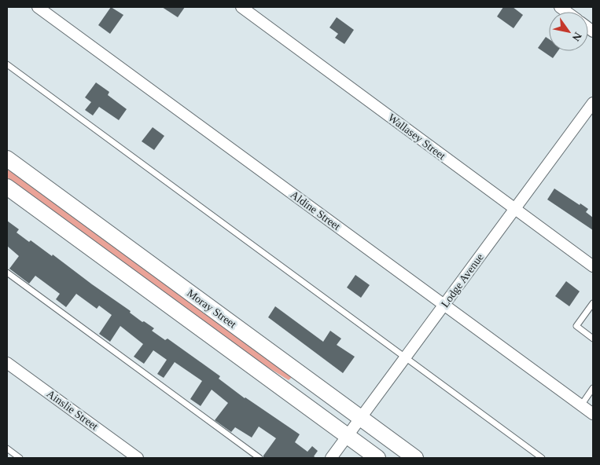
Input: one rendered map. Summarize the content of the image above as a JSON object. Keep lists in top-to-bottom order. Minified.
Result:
{"streets":{"main road":["Moray Street"],"street":["Wallasey Street","Aldine Street","Lodge Avenue","Ainslie Street"]},"crossings":[["Wallasey Street","Lodge Avenue"],["Aldine Street","Lodge Avenue"],["Lodge Avenue","Moray Street"]],"north":"bottom right"}
